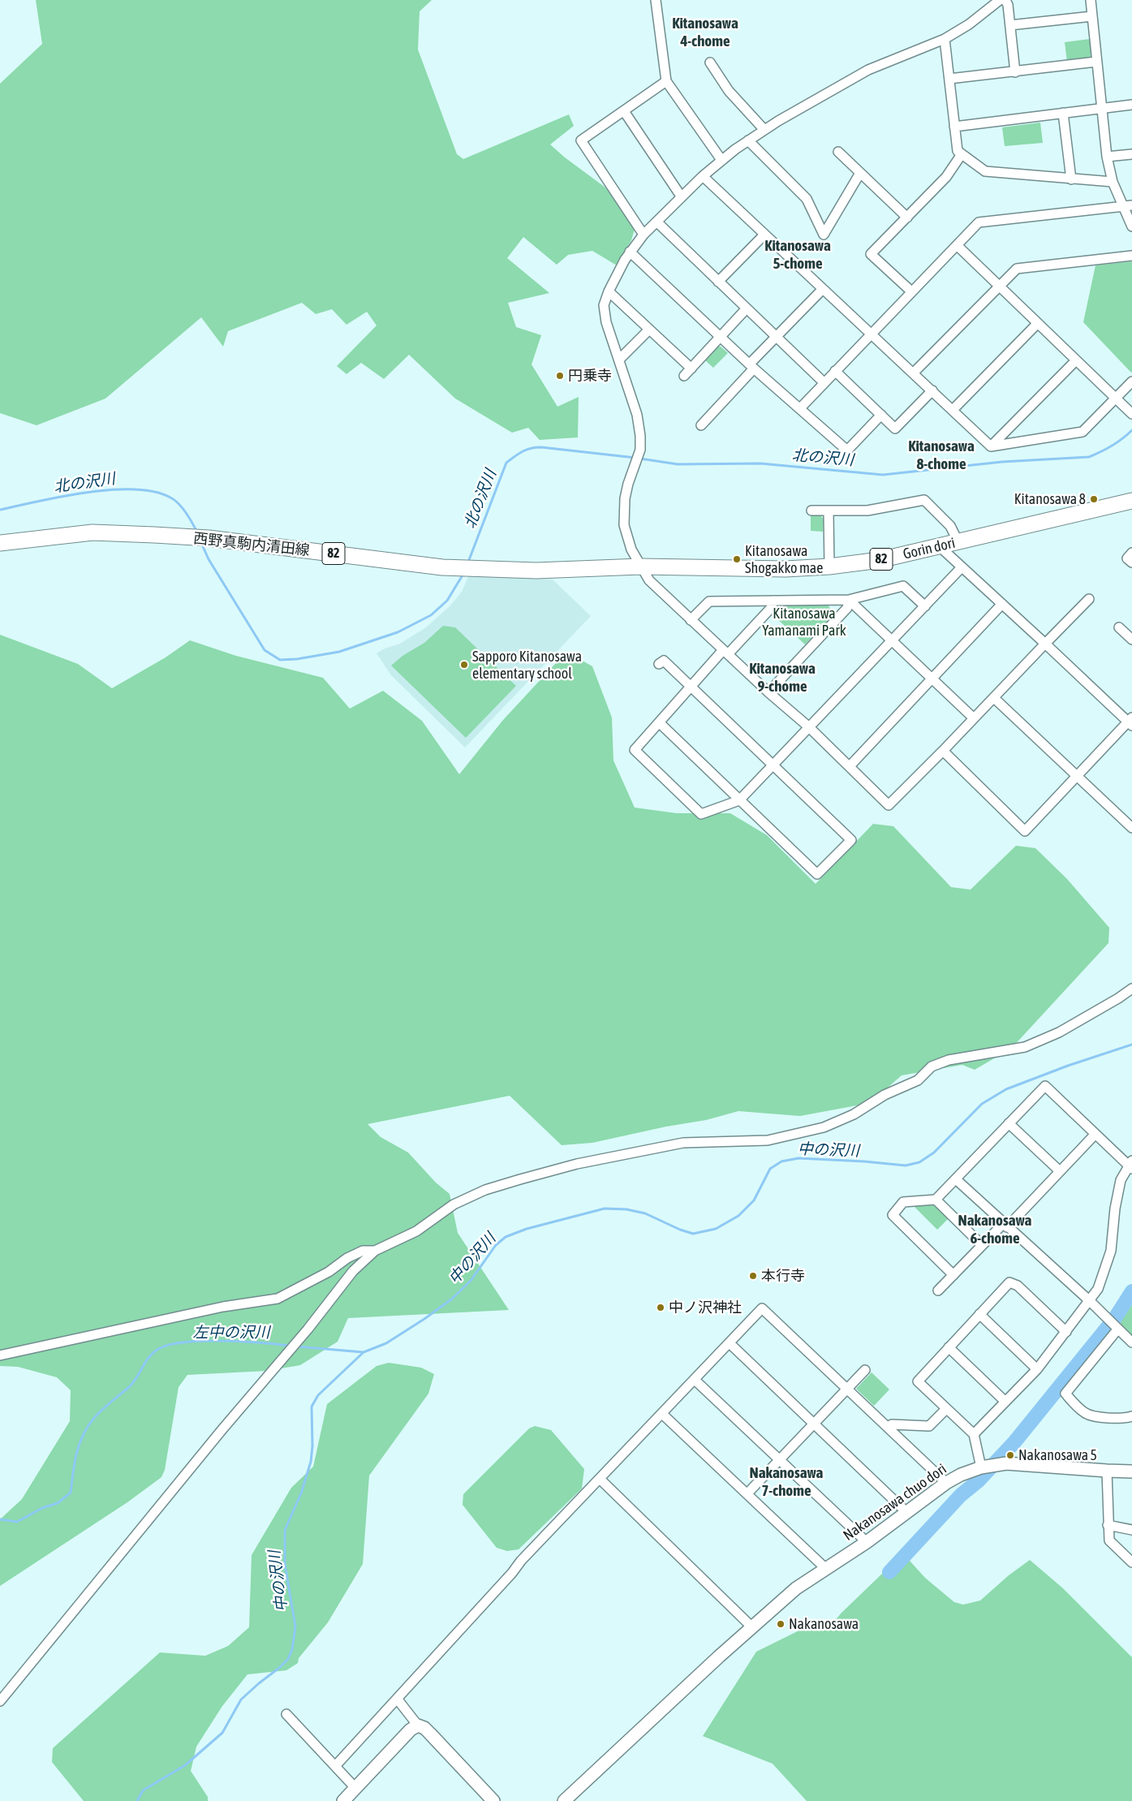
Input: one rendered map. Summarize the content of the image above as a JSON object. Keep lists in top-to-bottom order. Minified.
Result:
{"streets":{"main road":["西野真駒内清田線","Gorin dori","82"],"street":["Nakanosawa chuo dori"]},"crossings":[["西野真駒内清田線","Gorin dori"]],"districts":["Kitanosawa 4-chome","Kitanosawa 5-chome","Kitanosawa 8-chome","Kitanosawa 9-chome","Nakanosawa 6-chome","Nakanosawa 7-chome"],"water":["北の沢川","中の沢川","左中の沢川"],"parks":["Kitanosawa Yamanami Park"],"places":["円乗寺","Kitanosawa 8","Kitanosawa Shogakko mae","Sapporo Kitanosawa elementary school","本行寺","中ノ沢神社","Nakanosawa 5","Nakanosawa"]}
